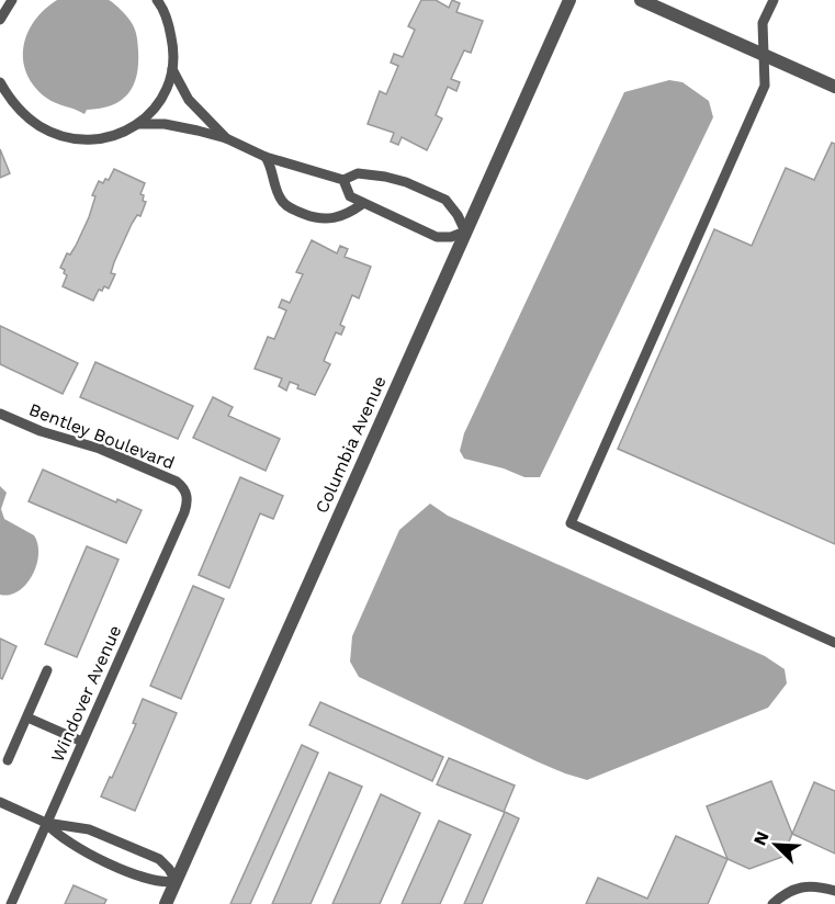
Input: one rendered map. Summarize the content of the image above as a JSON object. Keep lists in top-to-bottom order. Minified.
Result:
{"streets":{"street":["Columbia Avenue"],"lane":["Bentley Boulevard","Windover Avenue"]},"crossings":[["Bentley Boulevard","Windover Avenue"]],"north":"top left"}
